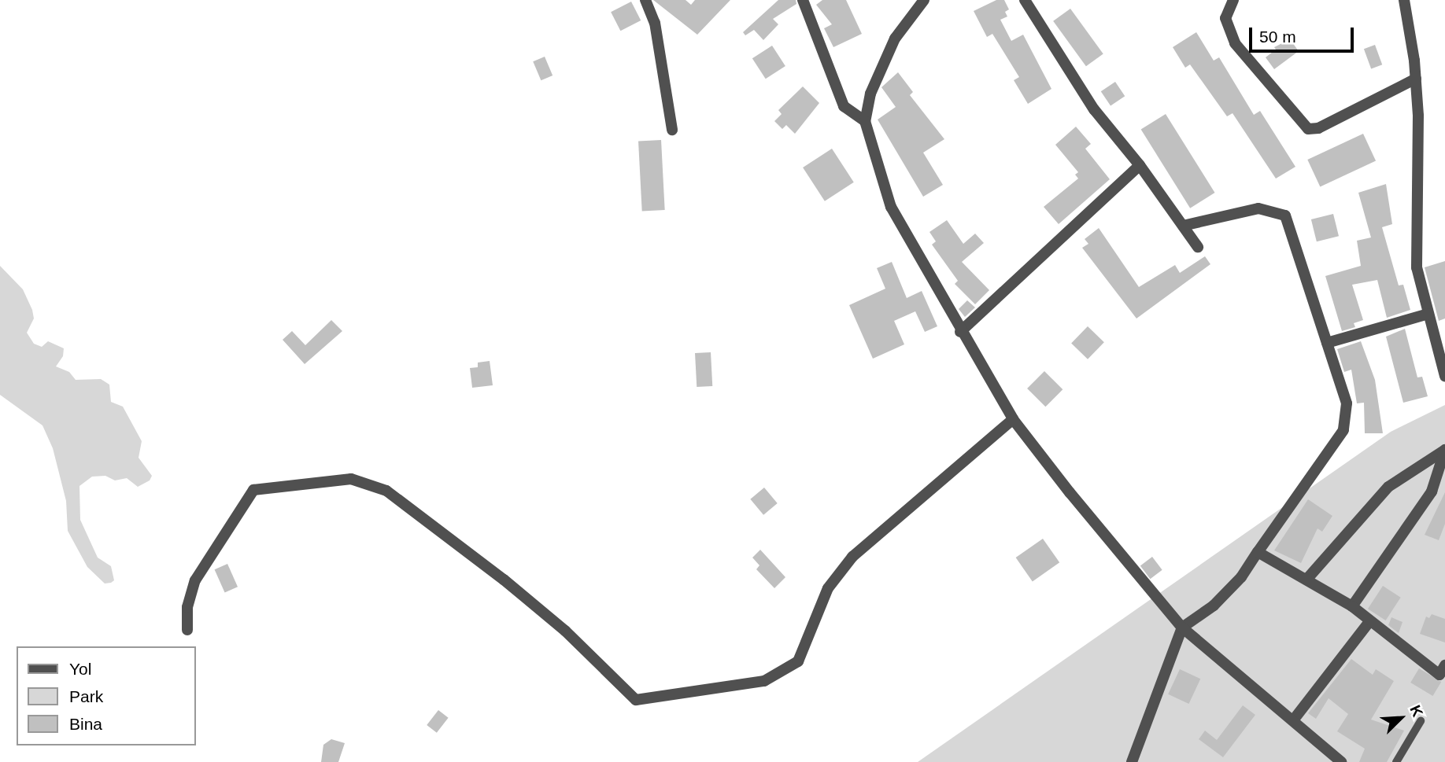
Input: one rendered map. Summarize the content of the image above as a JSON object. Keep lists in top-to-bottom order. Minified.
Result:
{"legend":["Yol","Park","Bina"],"scale_bar":"50 m","north":"top right"}
